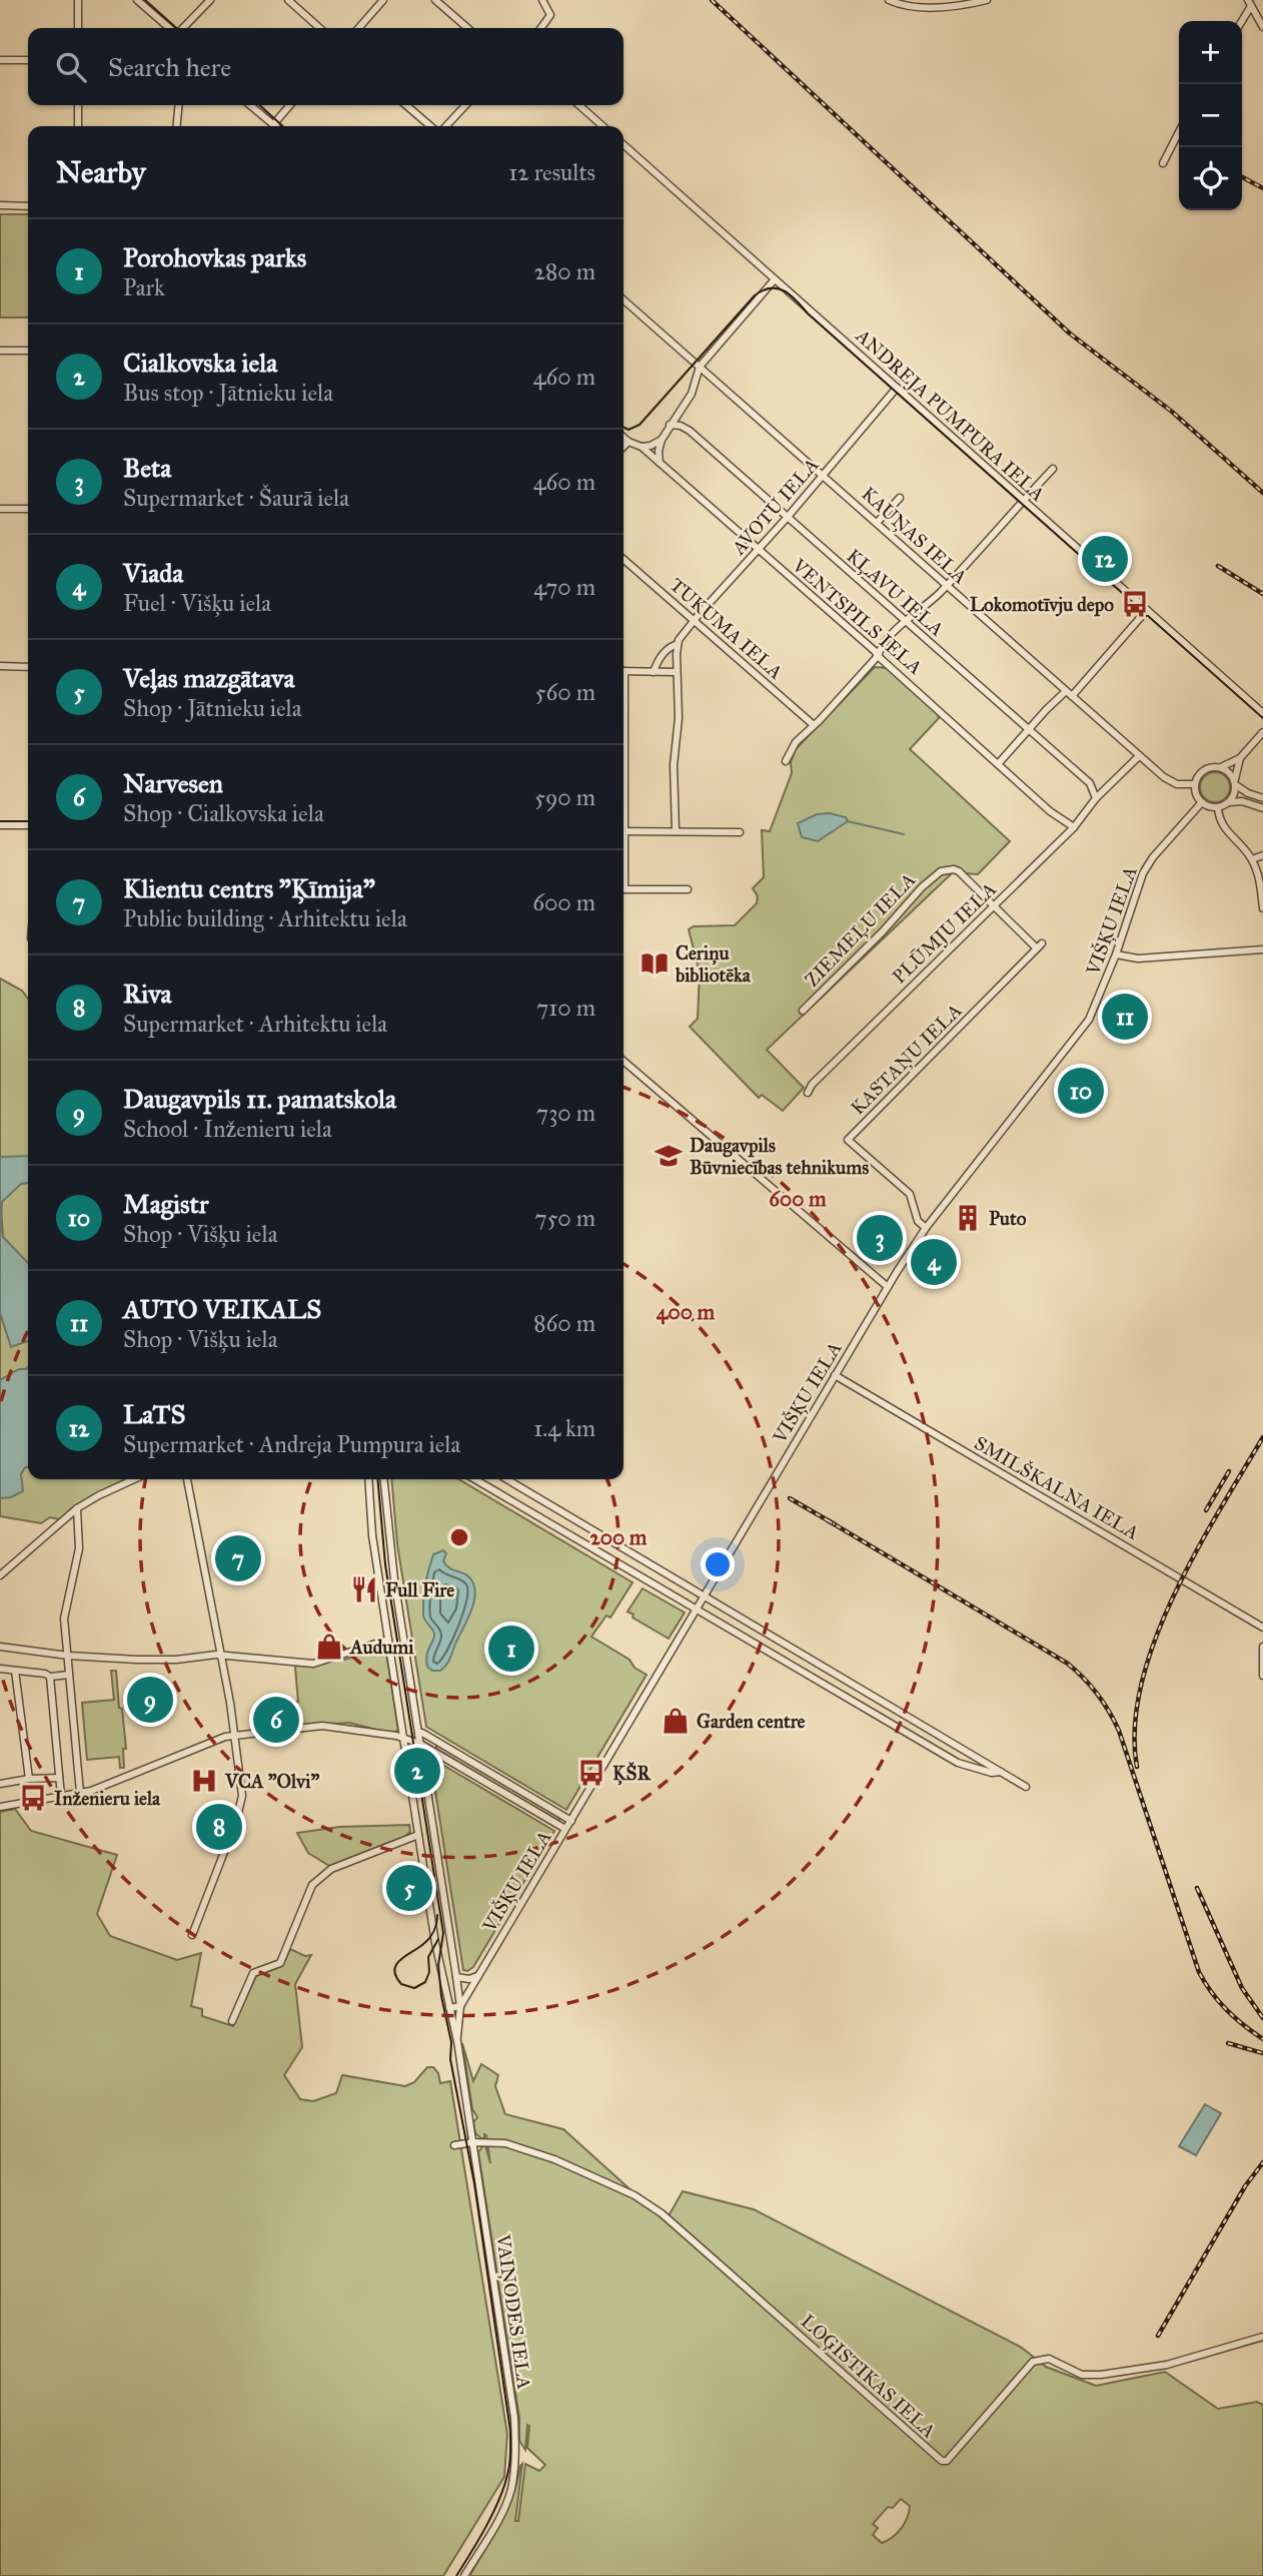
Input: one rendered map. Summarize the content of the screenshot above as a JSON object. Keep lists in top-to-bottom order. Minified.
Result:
{"streets":{"street":["ANDREJA PUMPURA IELA","AVOTU IELA","KAUŅAS IELA","KĻAVU IELA","VENTSPILS IELA","TUKUMA IELA","VIŠĶU IELA","ZIEMEĻU IELA","PLŪMJU IELA","KASTAŅU IELA","SMILŠKALNA IELA","VAIŅODES IELA","LOĢISTIKAS IELA"]},"crossings":[["ANDREJA PUMPURA IELA","AVOTU IELA"],["AVOTU IELA","KAUŅAS IELA"],["AVOTU IELA","KĻAVU IELA"],["AVOTU IELA","VENTSPILS IELA"],["AVOTU IELA","TUKUMA IELA"],["KAUŅAS IELA","VIŠĶU IELA"],["KAUŅAS IELA","PLŪMJU IELA"],["KĻAVU IELA","PLŪMJU IELA"],["VENTSPILS IELA","PLŪMJU IELA"],["VIŠĶU IELA","KASTAŅU IELA"],["VIŠĶU IELA","SMILŠKALNA IELA"],["ZIEMEĻU IELA","PLŪMJU IELA"],["ZIEMEĻU IELA","KASTAŅU IELA"],["PLŪMJU IELA","KASTAŅU IELA"],["VAIŅODES IELA","LOĢISTIKAS IELA"]],"places":{"bus stop":["Lokomotīvju depo","ĶŠR","Inženieru iela"],"library":["Ceriņu bibliotēka"],"school or university":["Daugavpils Būvniecības tehnikums"],"building":["Puto"],"restaurant":["Full Fire"],"shop":["Audumi","Garden centre"],"hospital":["VCA \"Olvi\""]},"page":{"map_buttons":["+","−"],"search":"Search here","heading":["Nearby","12 results"],"list":[{"mark":"1","name":"Porohovkas parks","note":"Park","value":"280 m"},{"mark":"2","name":"Cialkovska iela","note":"Bus stop · Jātnieku iela","value":"460 m"},{"mark":"3","name":"Beta","note":"Supermarket · Šaurā iela","value":"460 m"},{"mark":"4","name":"Viada","note":"Fuel · Višķu iela","value":"470 m"},{"mark":"5","name":"Veļas mazgātava","note":"Shop · Jātnieku iela","value":"560 m"},{"mark":"6","name":"Narvesen","note":"Shop · Cialkovska iela","value":"590 m"},{"mark":"7","name":"Klientu centrs \"Ķīmija\"","note":"Public building · Arhitektu iela","value":"600 m"},{"mark":"8","name":"Riva","note":"Supermarket · Arhitektu iela","value":"710 m"},{"mark":"9","name":"Daugavpils 11. pamatskola","note":"School · Inženieru iela","value":"730 m"},{"mark":"10","name":"Magistr","note":"Shop · Višķu iela","value":"750 m"},{"mark":"11","name":"AUTO VEIKALS","note":"Shop · Višķu iela","value":"860 m"},{"mark":"12","name":"LaTS","note":"Supermarket · Andreja Pumpura iela","value":"1.4 km"}],"pins":["12","11","10","3","4","7","1","9","6","2","8","5"]},"rings":["600 m","400 m","200 m"]}
